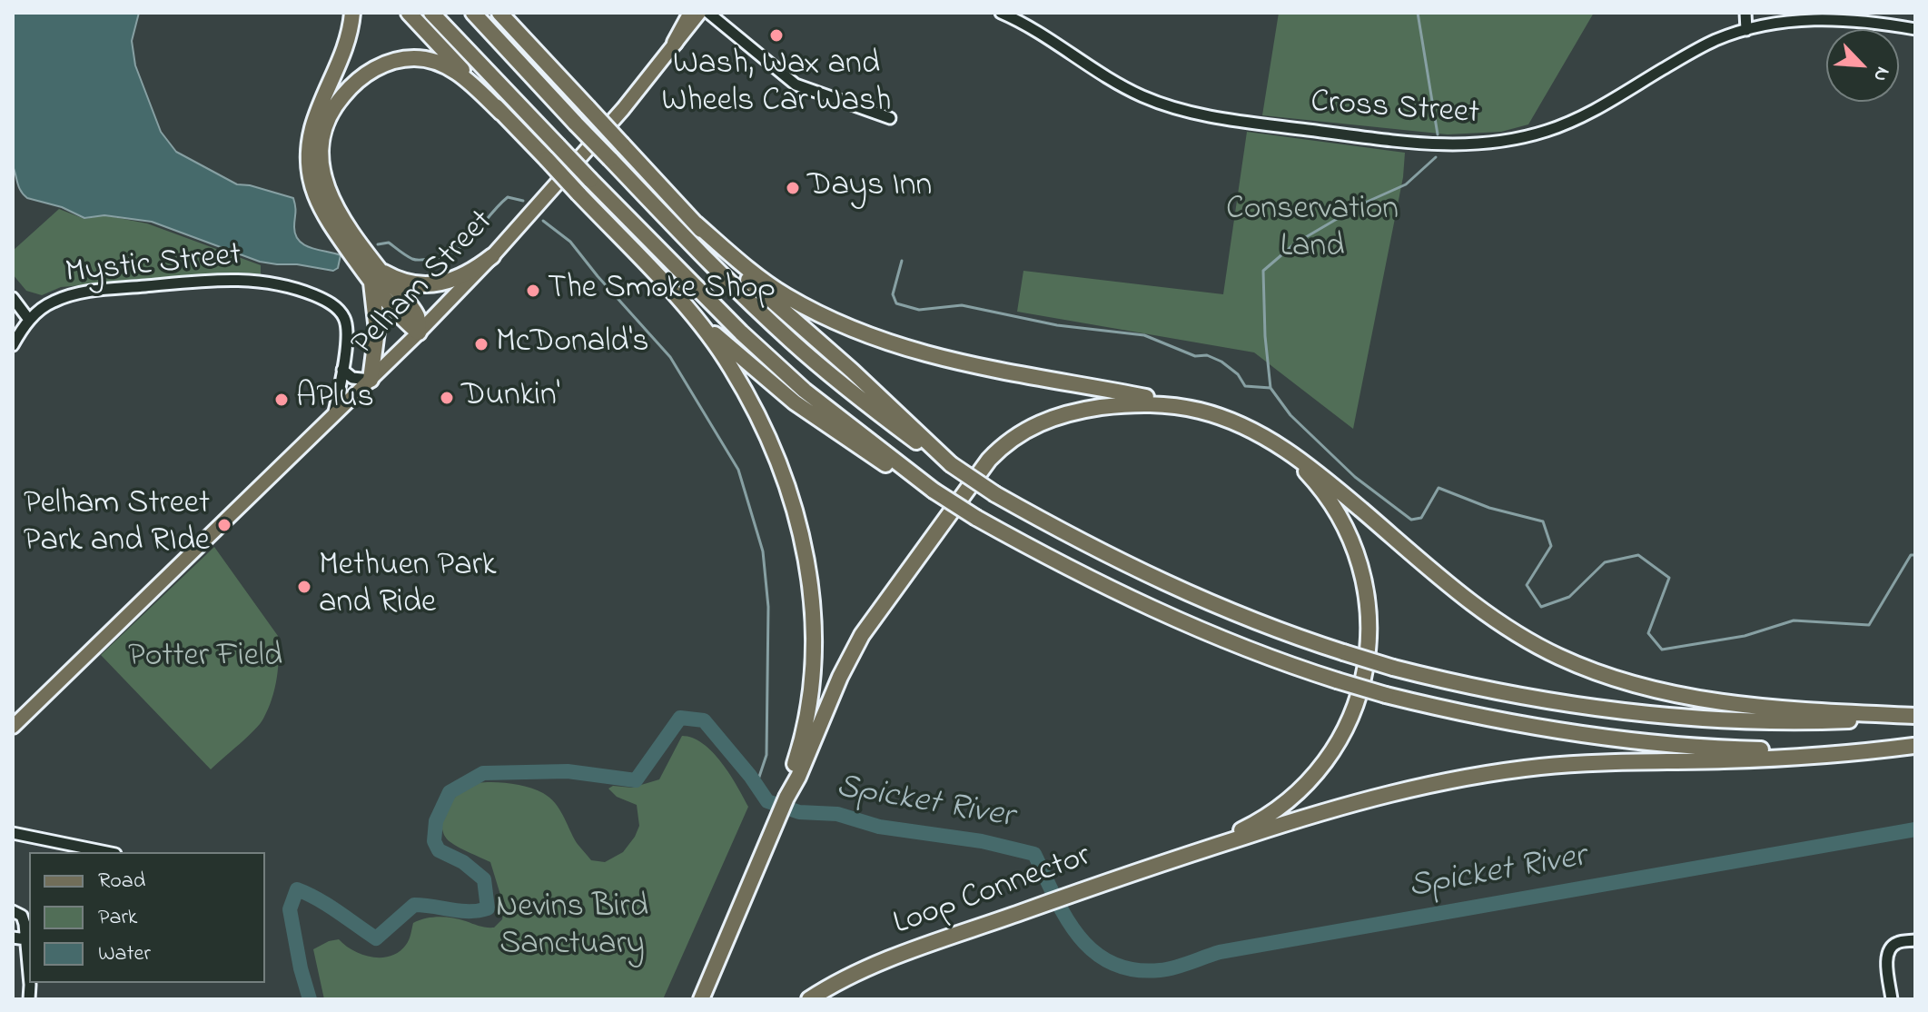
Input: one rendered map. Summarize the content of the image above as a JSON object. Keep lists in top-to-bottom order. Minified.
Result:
{"streets":{"highway":["Loop Connector"],"main road":["Pelham Street"],"street":["Cross Street","Mystic Street"]},"crossings":[["Mystic Street","Pelham Street"]],"water":["Spicket River"],"parks":["Conservation Land","Potter Field","Nevins Bird Sanctuary"],"places":["Wash, Wax and Wheels Car Wash","Days Inn","The Smoke Shop","McDonald's","Dunkin'","APlus","Pelham Street Park and RIde","Methuen Park and Ride"],"legend":["Road","Park","Water"],"north":"bottom right"}
